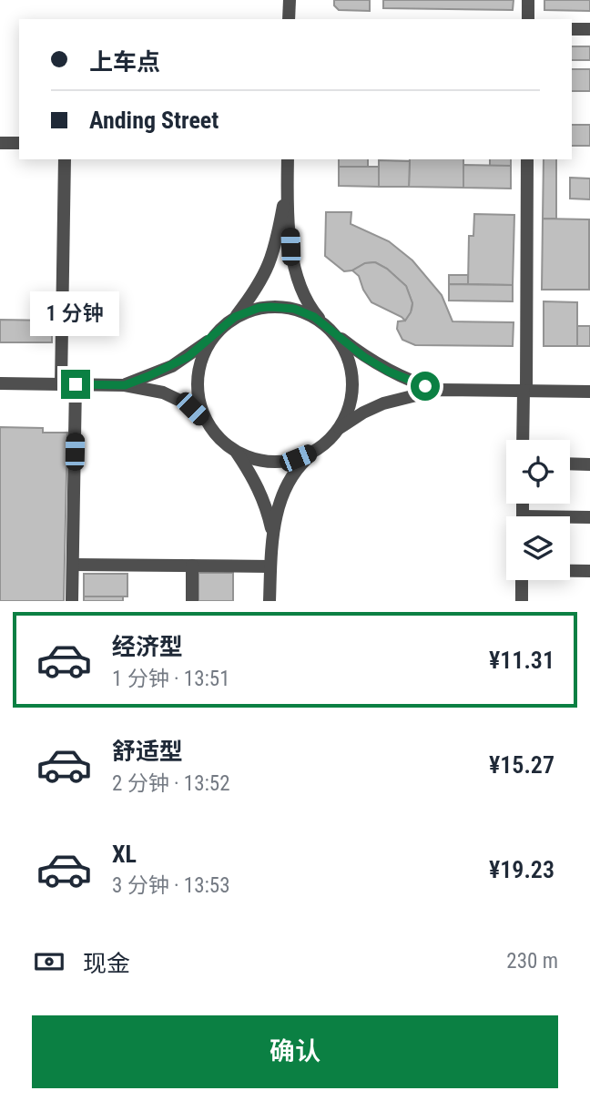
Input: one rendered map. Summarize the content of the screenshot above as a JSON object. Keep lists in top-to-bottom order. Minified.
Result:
{"page":{"banner":["上车点","Anding Street"],"bubble":"1 分钟","list":[{"name":"经济型","note":"1 分钟 · 13:51","value":"¥11.31"},{"name":"舒适型","note":"2 分钟 · 13:52","value":"¥15.27"},{"name":"XL","note":"3 分钟 · 13:53","value":"¥19.23"}],"pay":["现金","230 m"],"buttons":"确认"}}
